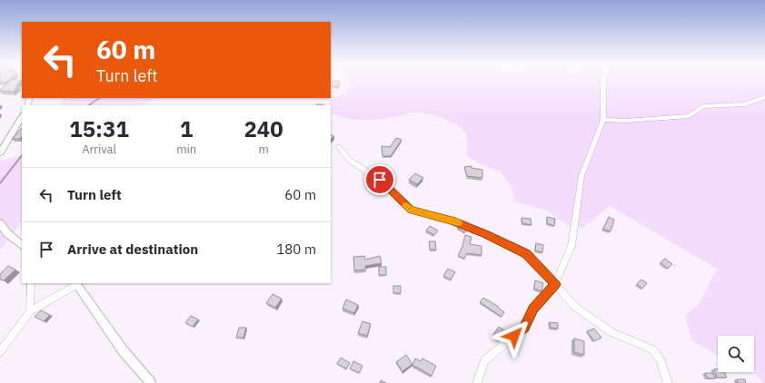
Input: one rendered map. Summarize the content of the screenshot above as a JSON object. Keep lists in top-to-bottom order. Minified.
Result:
{"page":{"turn":["60 m","Turn left"],"eta":["15:31","Arrival","1","min","240","m"],"list":[{"name":"Turn left","value":"60 m"},{"name":"Arrive at destination","value":"180 m"}]}}
